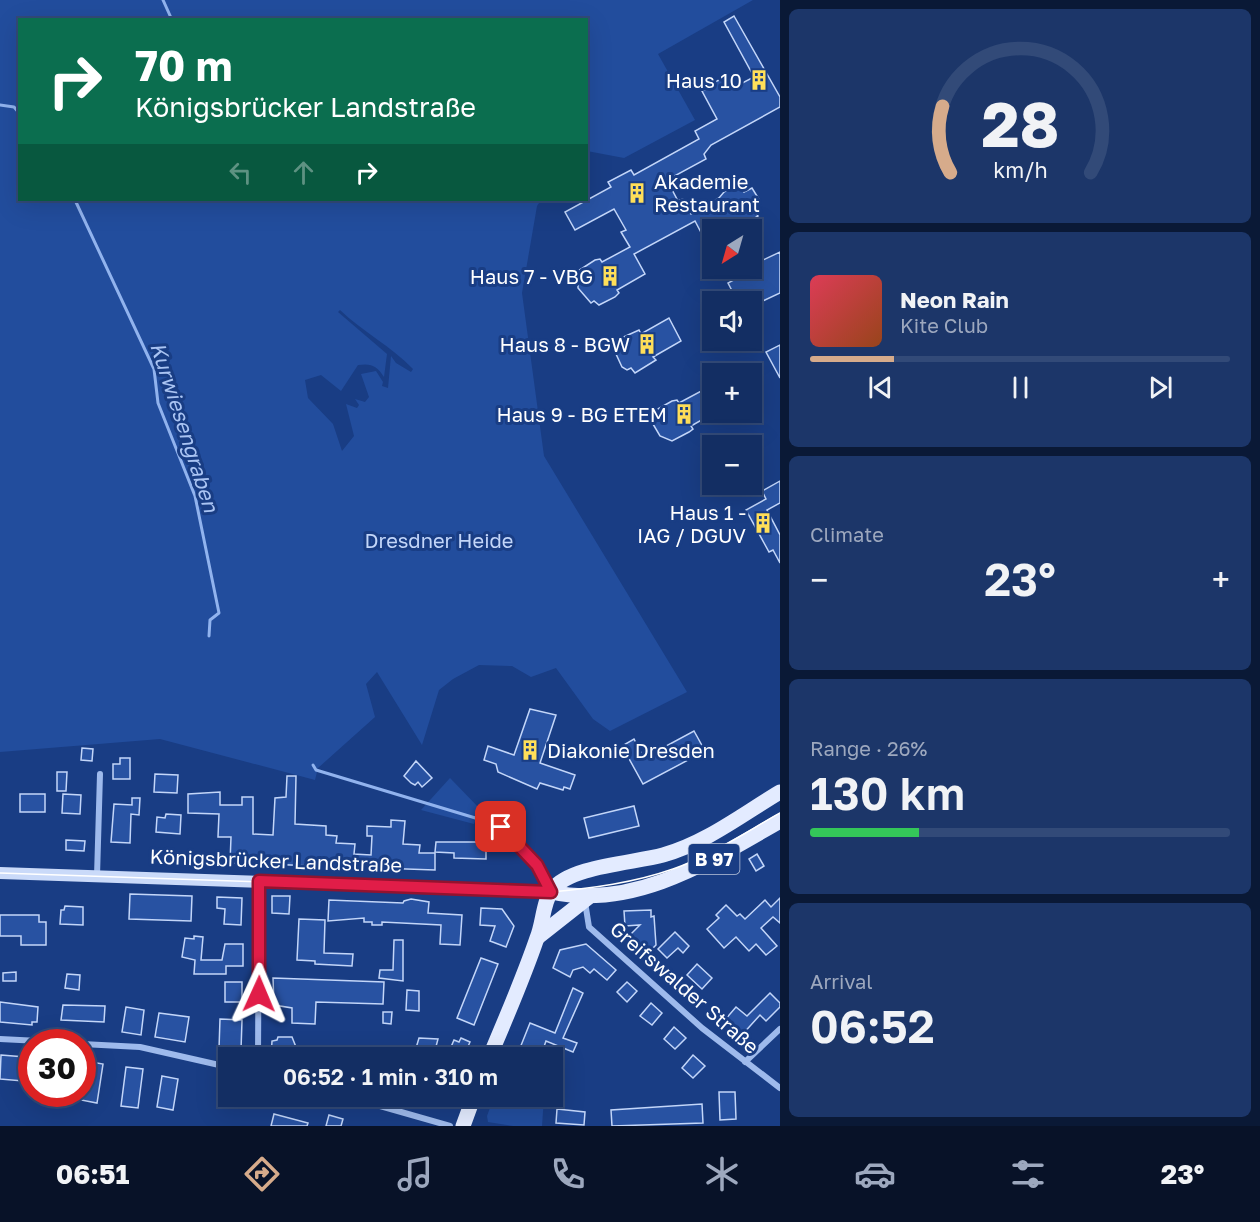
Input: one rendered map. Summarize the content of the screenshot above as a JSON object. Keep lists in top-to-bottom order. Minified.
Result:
{"streets":{"main road":["B 97","Königsbrücker Landstraße"],"street":["Greifswalder Straße"]},"crossings":[["B 97","Königsbrücker Landstraße"],["B 97","Greifswalder Straße"]],"water":["Kurwiesengraben"],"parks":["Dresdner Heide"],"places":{"building":["Haus 10","Akademie Restaurant","Haus 7 - VBG","Haus 8 - BGW","Haus 9 - BG ETEM","Haus 1 - IAG / DGUV","Diakonie Dresden"]},"north":"bottom left","page":{"turn":["70 m","Königsbrücker Landstraße"],"map_buttons":["+","−"],"song":["Neon Rain","Kite Club"],"tile":["Climate",["Range · 26%","130 km"],["Arrival","06:52"]],"heat":["−","23°","+"],"limit":"30","trip":"06:52 · 1 min · 310 m","tabs":["06:51","23°"],"gauge":["28","km/h"]}}
